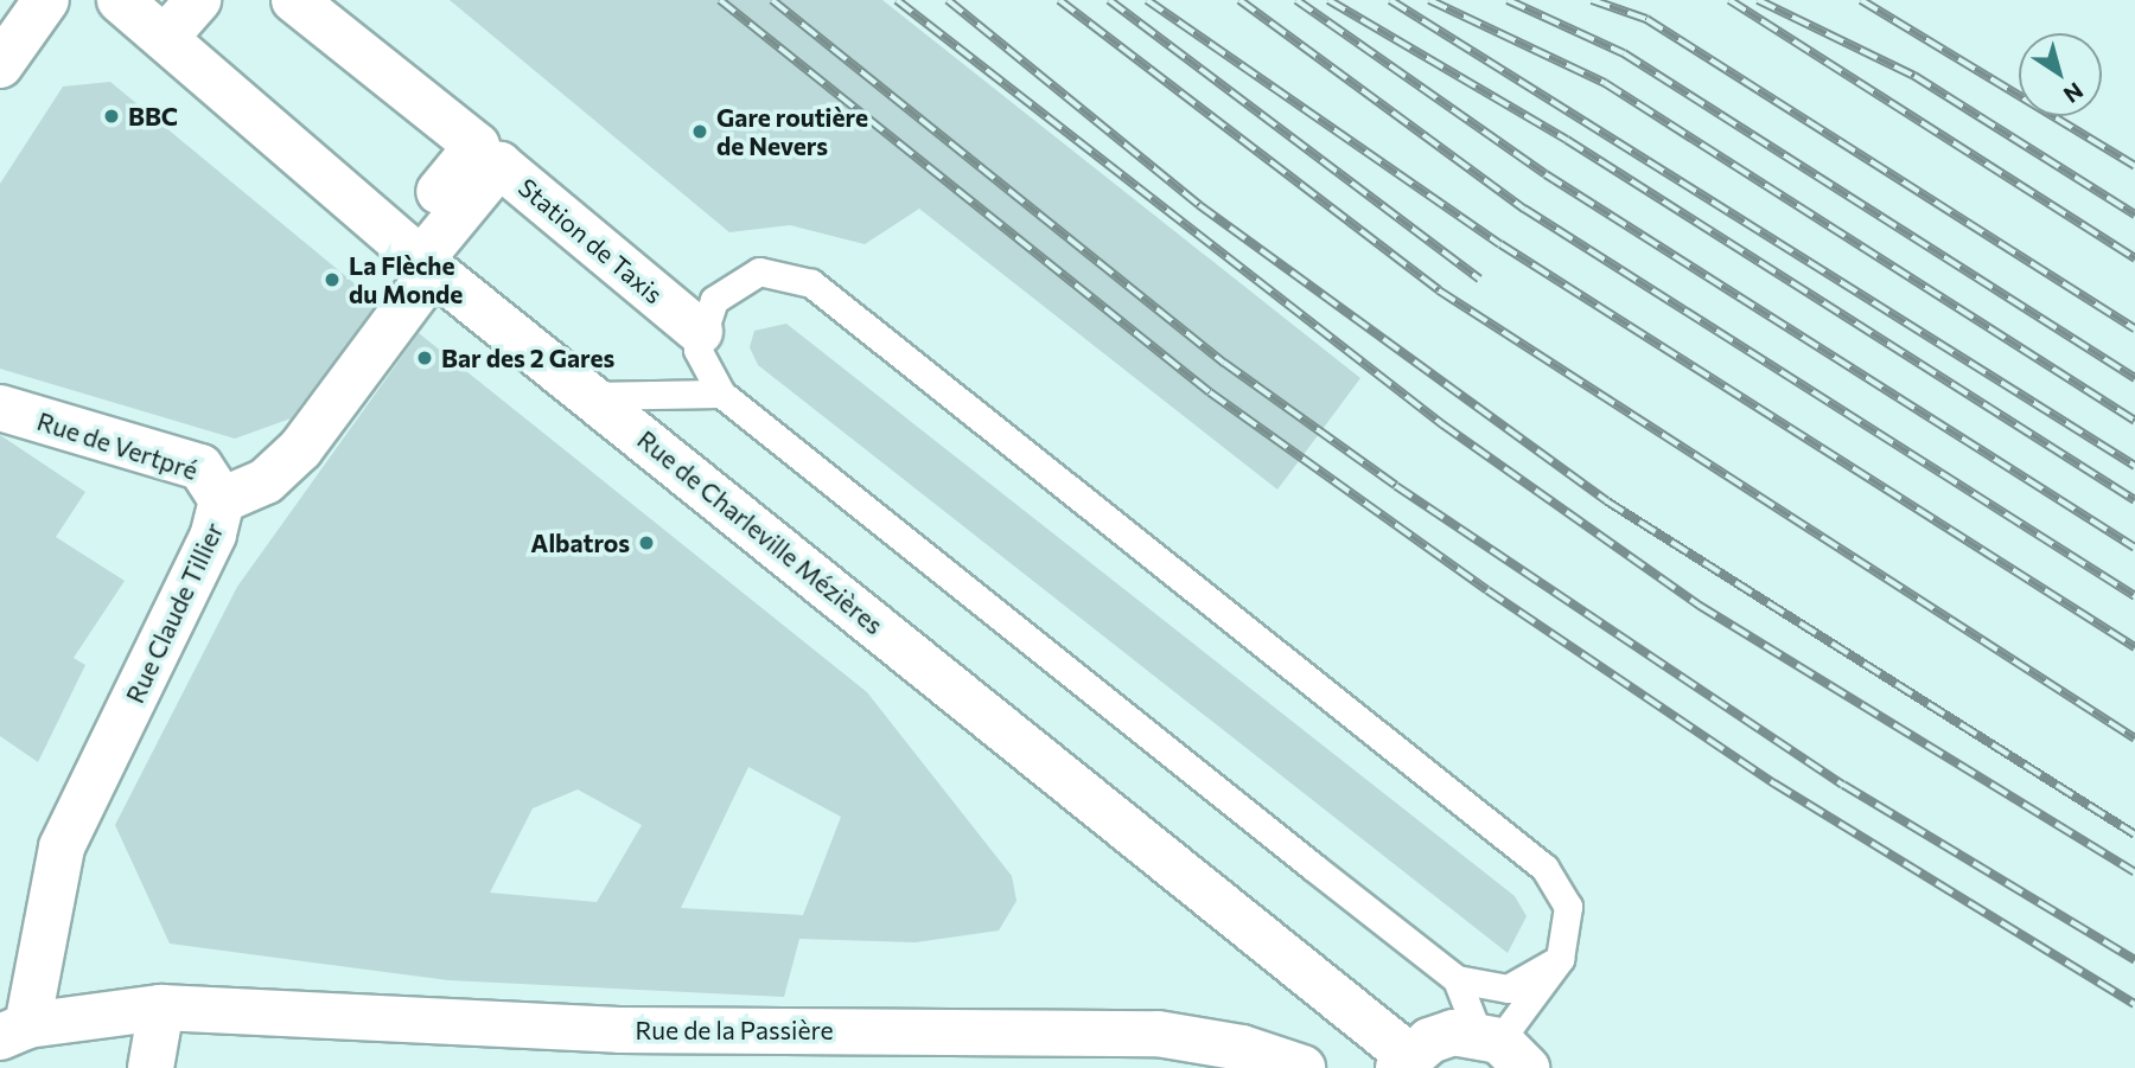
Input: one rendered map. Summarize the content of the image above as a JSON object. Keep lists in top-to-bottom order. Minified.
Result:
{"streets":{"street":["Station de Taxis","Rue de Vertpré","Rue de Charleville Mézières","Rue Claude Tillier","Rue de la Passière"]},"crossings":[["Station de Taxis","Rue de Charleville Mézières"],["Station de Taxis","Rue Claude Tillier"],["Rue de Vertpré","Rue Claude Tillier"],["Rue de Charleville Mézières","Rue Claude Tillier"],["Rue Claude Tillier","Rue de la Passière"]],"places":["BBC","Gare routière de Nevers","La Flèche du Monde","Bar des 2 Gares","Albatros"],"north":"bottom right"}
